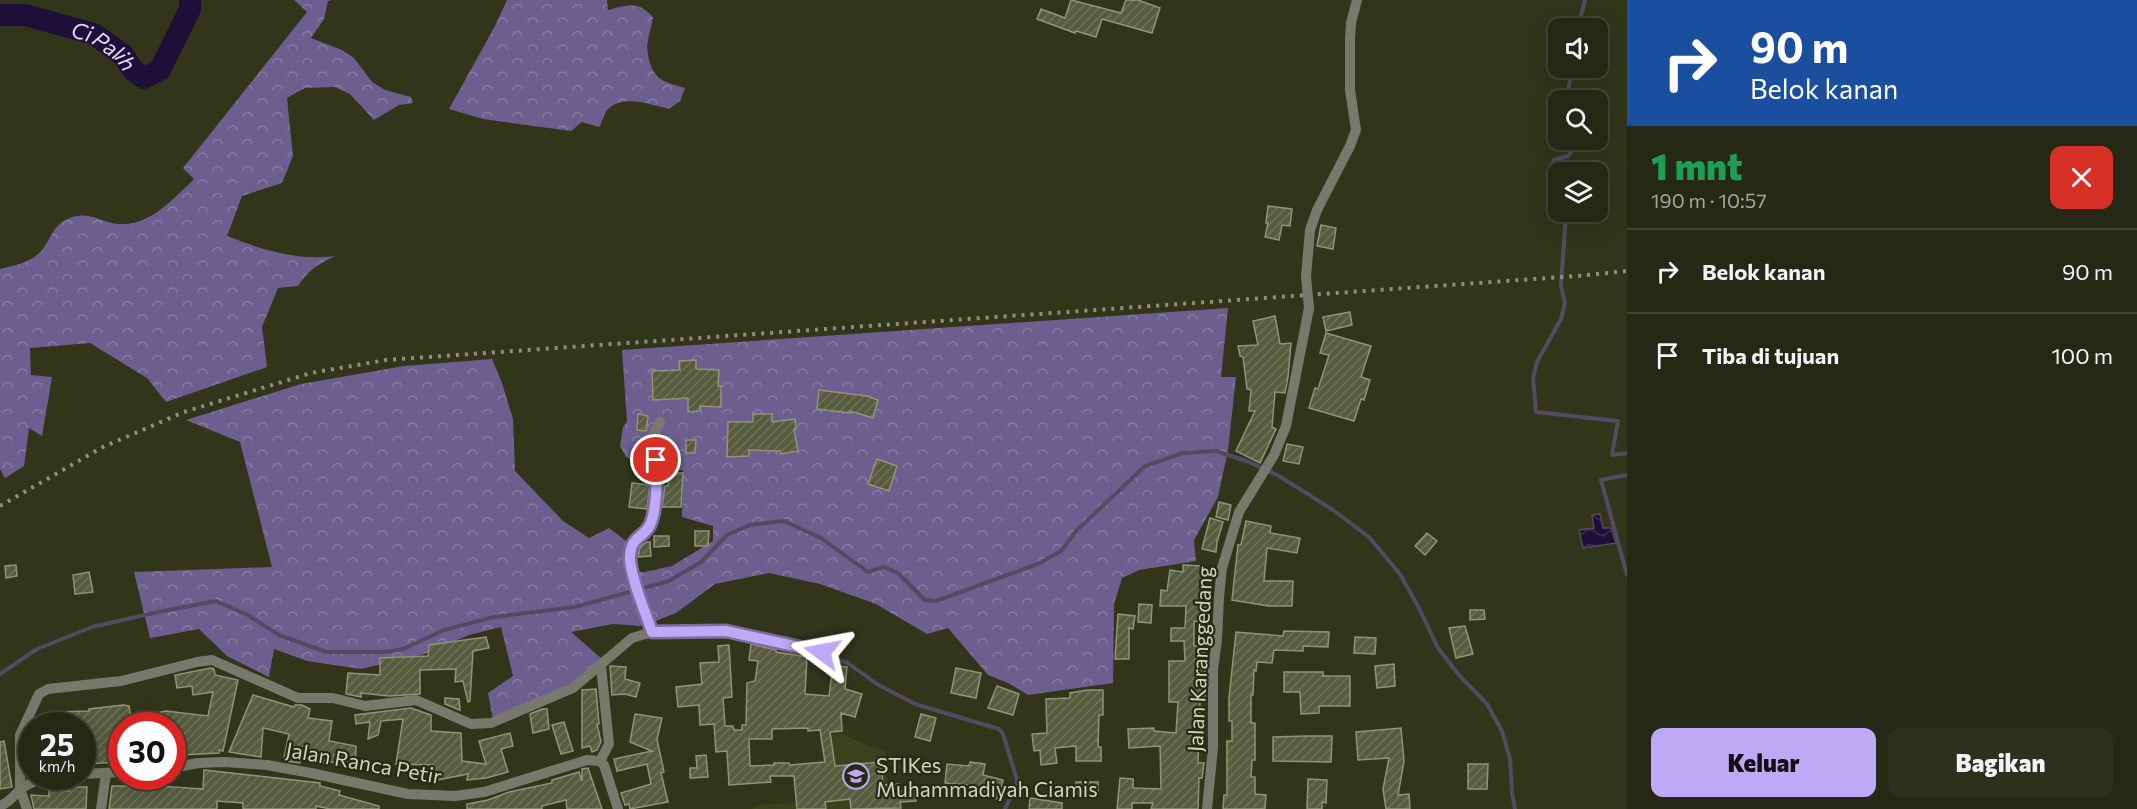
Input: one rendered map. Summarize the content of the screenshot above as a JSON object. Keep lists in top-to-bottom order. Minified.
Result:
{"streets":{"street":["Jalan Karanggedang","Jalan Ranca Petir"]},"water":["Ci Palih"],"places":{"school or university":["STIKes Muhammadiyah Ciamis"]},"page":{"turn":["90 m","Belok kanan"],"heading":["1 mnt","190 m · 10:57"],"list":[{"name":"Belok kanan","value":"90 m"},{"name":"Tiba di tujuan","value":"100 m"}],"speed":"25 km/h","limit":"30","buttons":["Keluar","Bagikan"]}}
